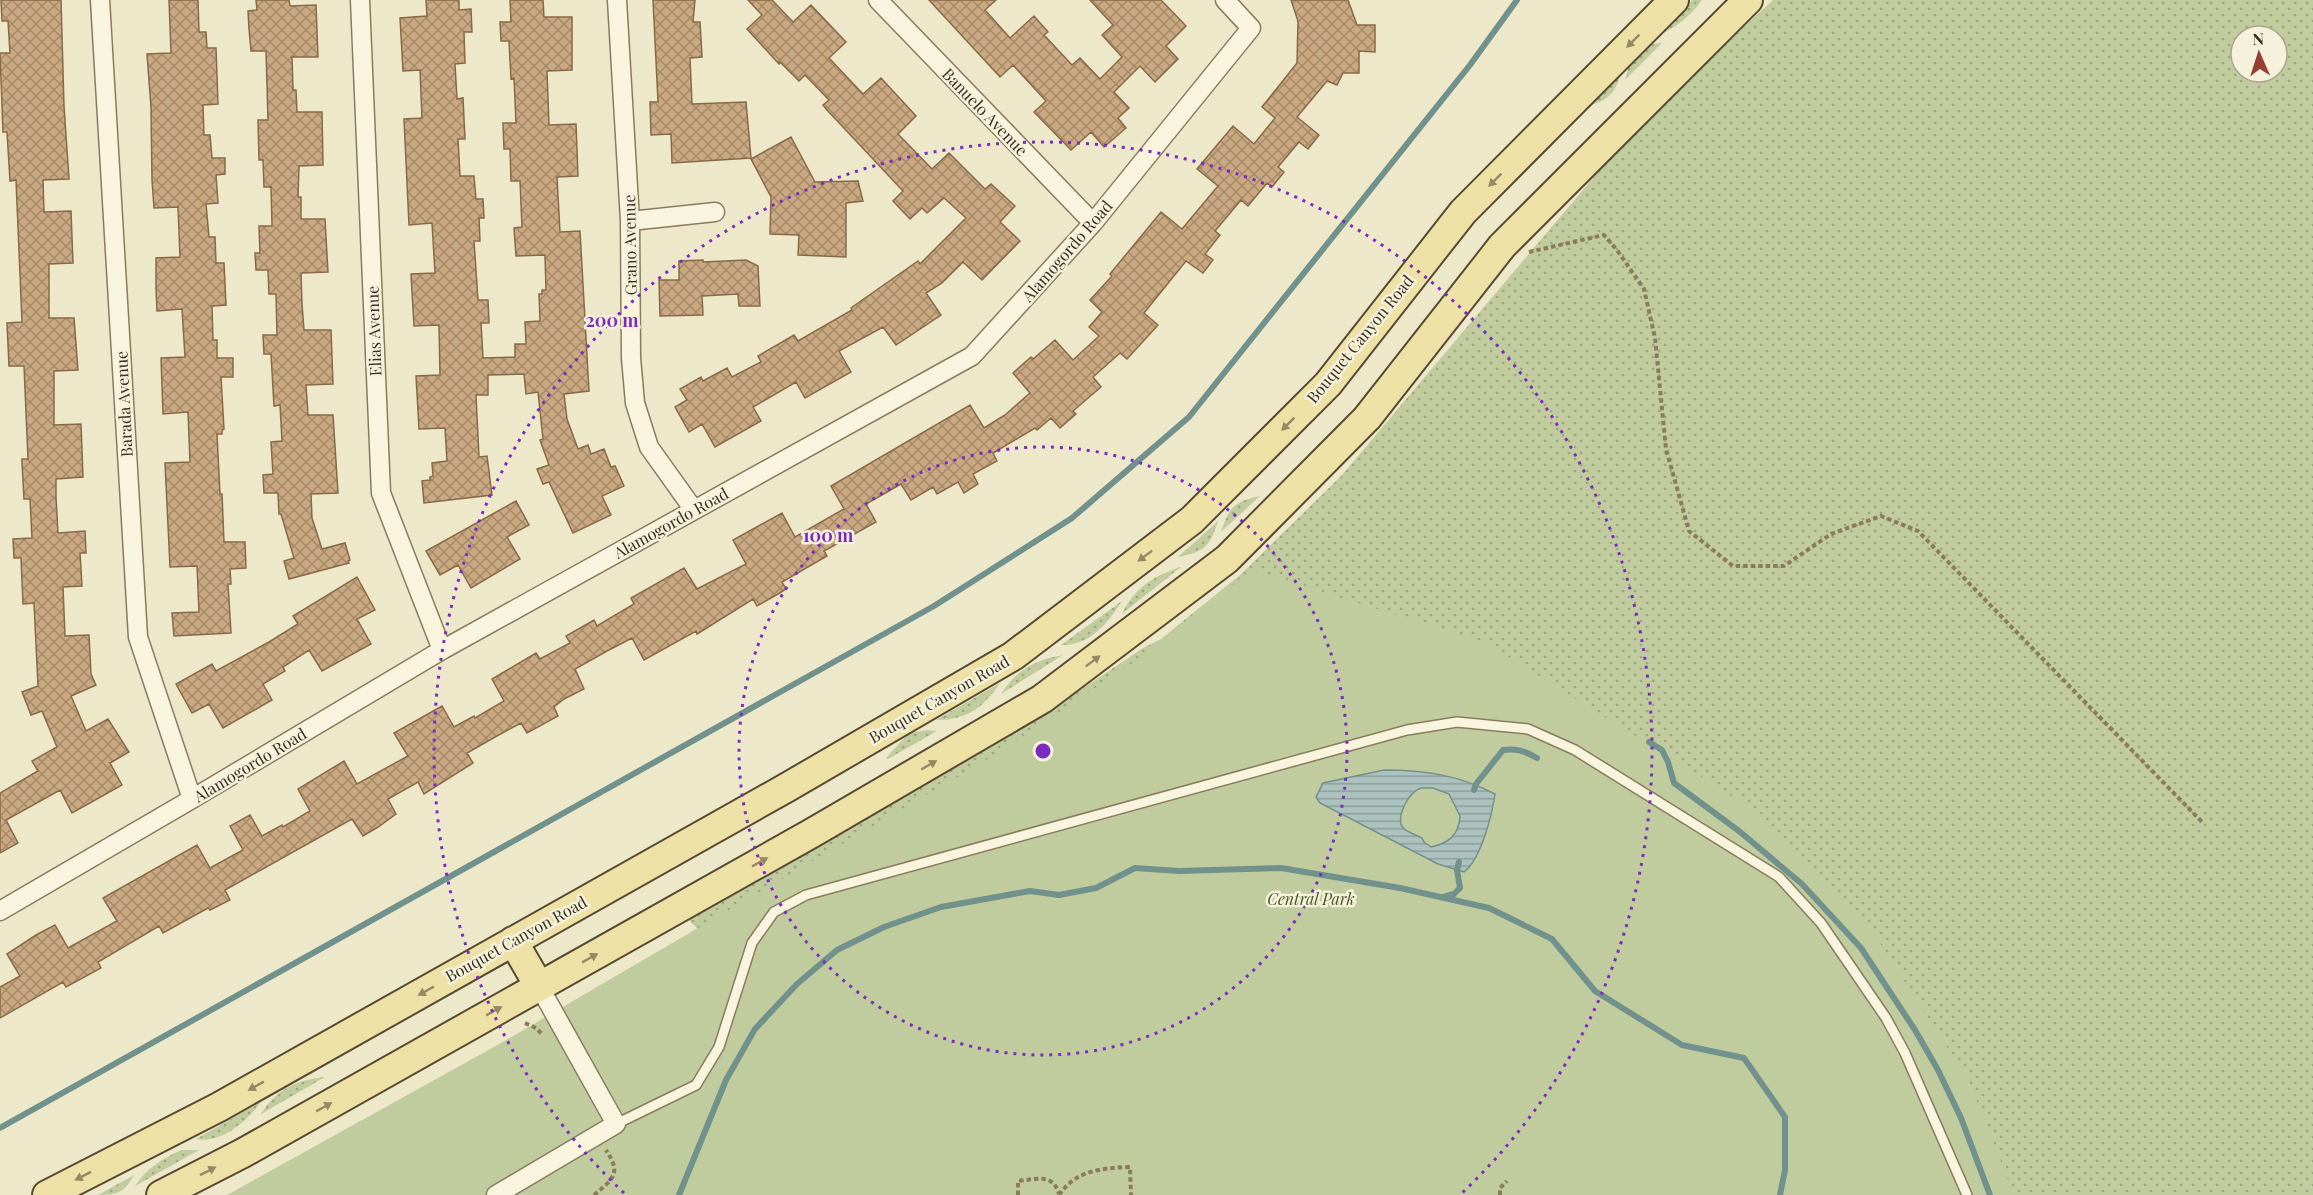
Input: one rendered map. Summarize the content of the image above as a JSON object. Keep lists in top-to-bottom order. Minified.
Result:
{"streets":{"main road":["Bouquet Canyon Road"],"street":["Banuelo Avenue","Grano Avenue","Alamogordo Road","Elias Avenue","Barada Avenue"]},"crossings":[["Banuelo Avenue","Alamogordo Road"],["Grano Avenue","Alamogordo Road"],["Alamogordo Road","Elias Avenue"],["Alamogordo Road","Barada Avenue"]],"parks":["Central Park"],"north":"top","rings":["200 m","100 m"]}
